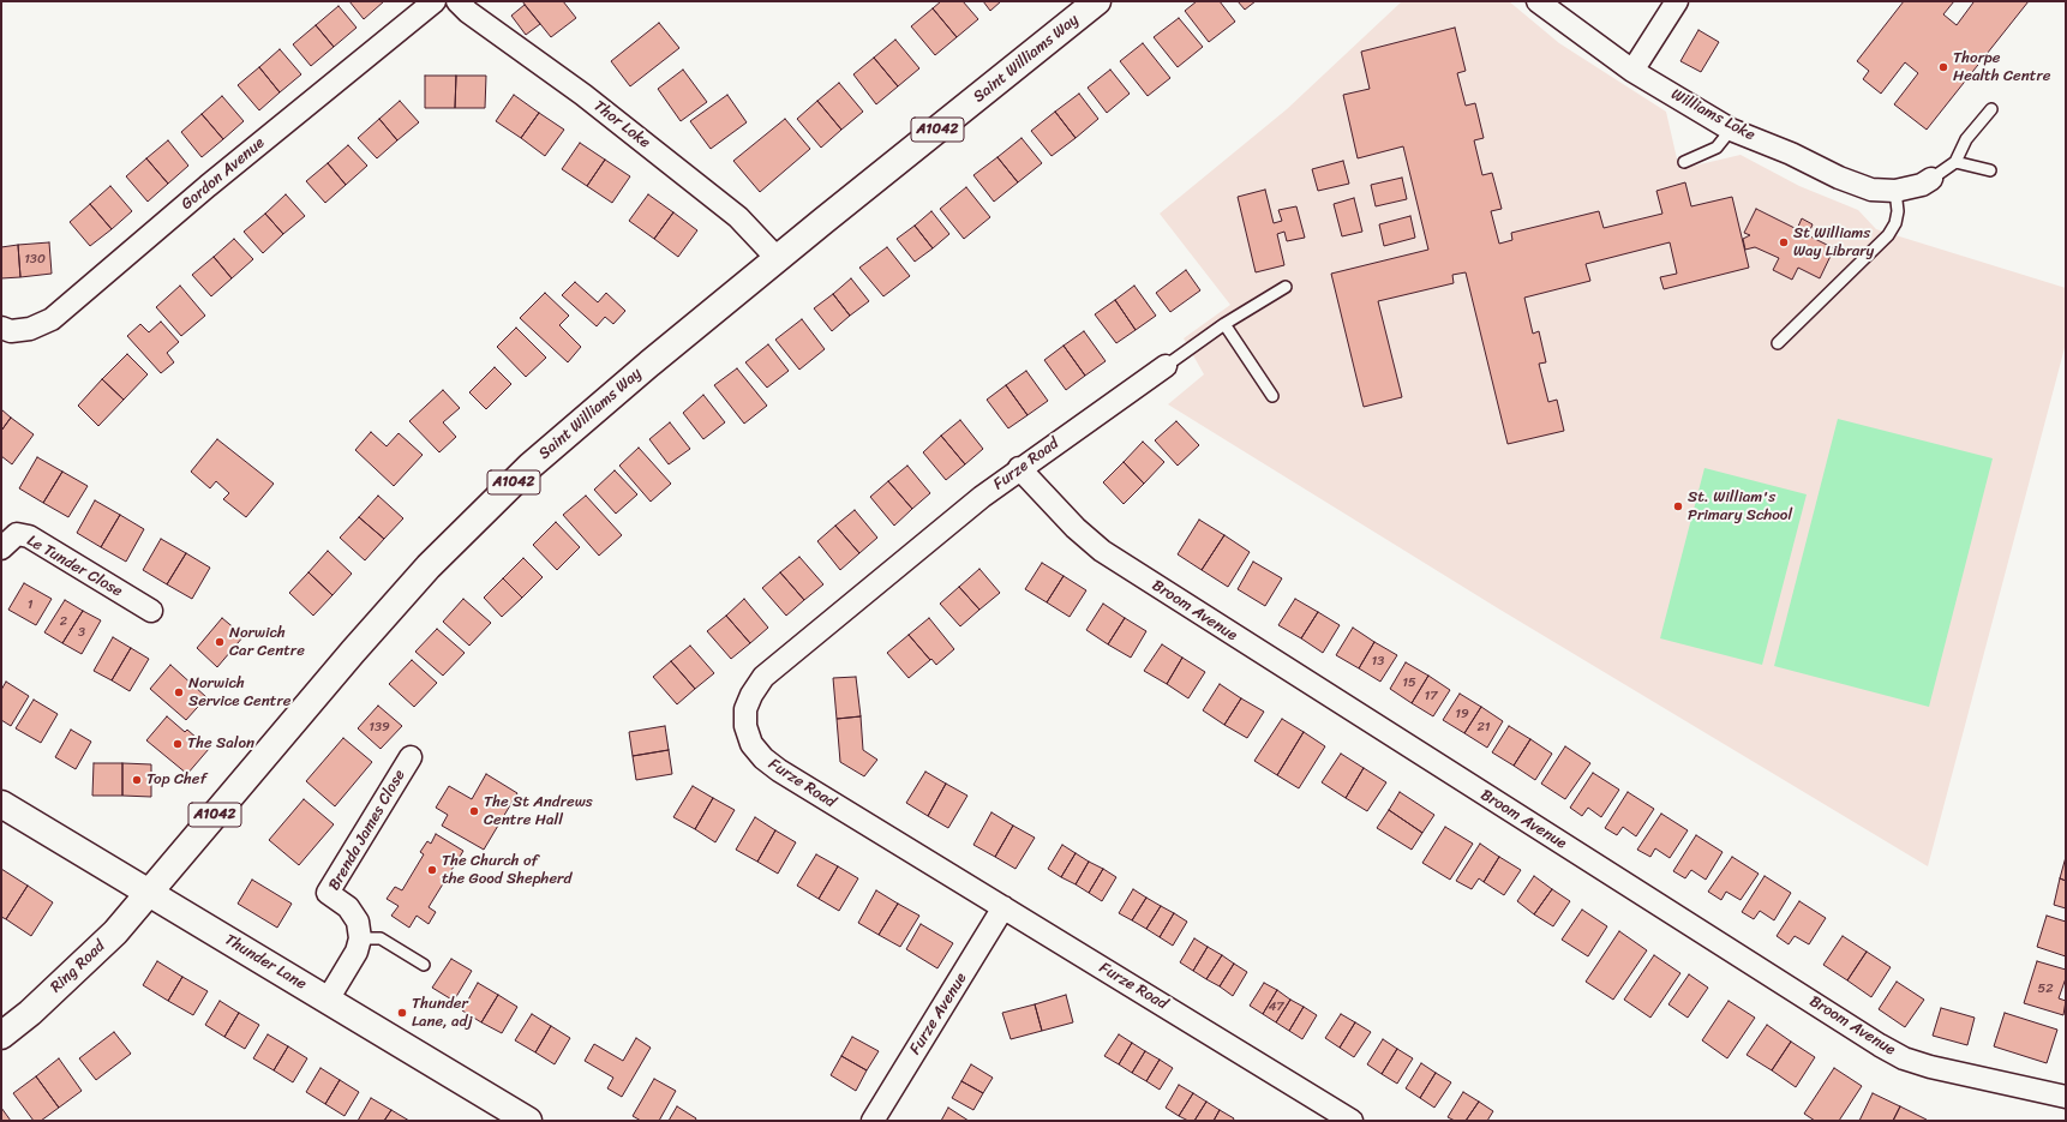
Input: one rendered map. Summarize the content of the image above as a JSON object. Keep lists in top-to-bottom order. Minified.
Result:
{"streets":{"main road":["Saint Williams Way","A1042","Thunder Lane","Ring Road"],"street":["Williams Loke","Thor Loke","Gordon Avenue","Furze Road","Le Tunder Close","Broom Avenue","Brenda James Close","Furze Avenue"]},"crossings":[["Saint Williams Way","Thor Loke"],["Saint Williams Way","Thunder Lane"],["Saint Williams Way","Ring Road"],["Furze Road","Broom Avenue"],["Furze Road","Furze Avenue"],["Thunder Lane","Ring Road"]],"places":["Thorpe Health Centre","St Williams Way Library","St. William's Primary School","Norwich Car Centre","Norwich Service Centre","The Salon","Top Chef","The St Andrews Centre Hall","The Church of the Good Shepherd","Thunder Lane, adj"],"house_numbers":["130","1","2","3","13","15","17","19","139","21","52","47"]}
